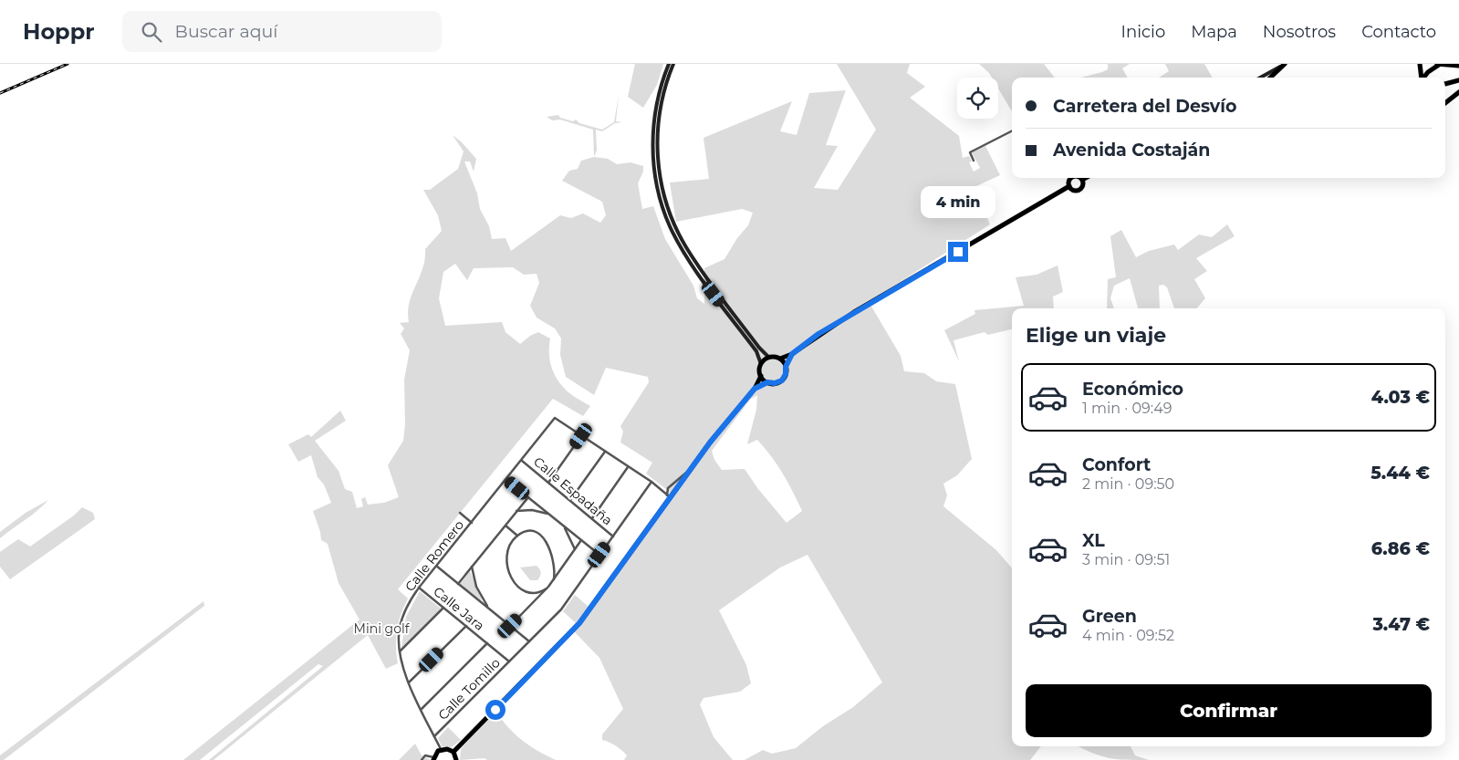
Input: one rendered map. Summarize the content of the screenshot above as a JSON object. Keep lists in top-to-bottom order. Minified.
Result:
{"streets":{"street":["Calle Espadaña","Calle Romero","Calle Jara","Calle Tomillo"]},"crossings":[["Calle Espadaña","Calle Romero"],["Calle Espadaña","Calle Tomillo"],["Calle Romero","Calle Jara"],["Calle Romero","Calle Tomillo"],["Calle Jara","Calle Tomillo"]],"parks":["Mini golf"],"page":{"header":"Hoppr","search":"Buscar aquí","nav":["Inicio","Mapa","Nosotros","Contacto"],"banner":["Carretera del Desvío","Avenida Costaján"],"bubble":"4 min","heading":"Elige un viaje","list":[{"name":"Económico","note":"1 min · 09:49","value":"4.03 €"},{"name":"Confort","note":"2 min · 09:50","value":"5.44 €"},{"name":"XL","note":"3 min · 09:51","value":"6.86 €"},{"name":"Green","note":"4 min · 09:52","value":"3.47 €"}],"buttons":"Confirmar"}}
